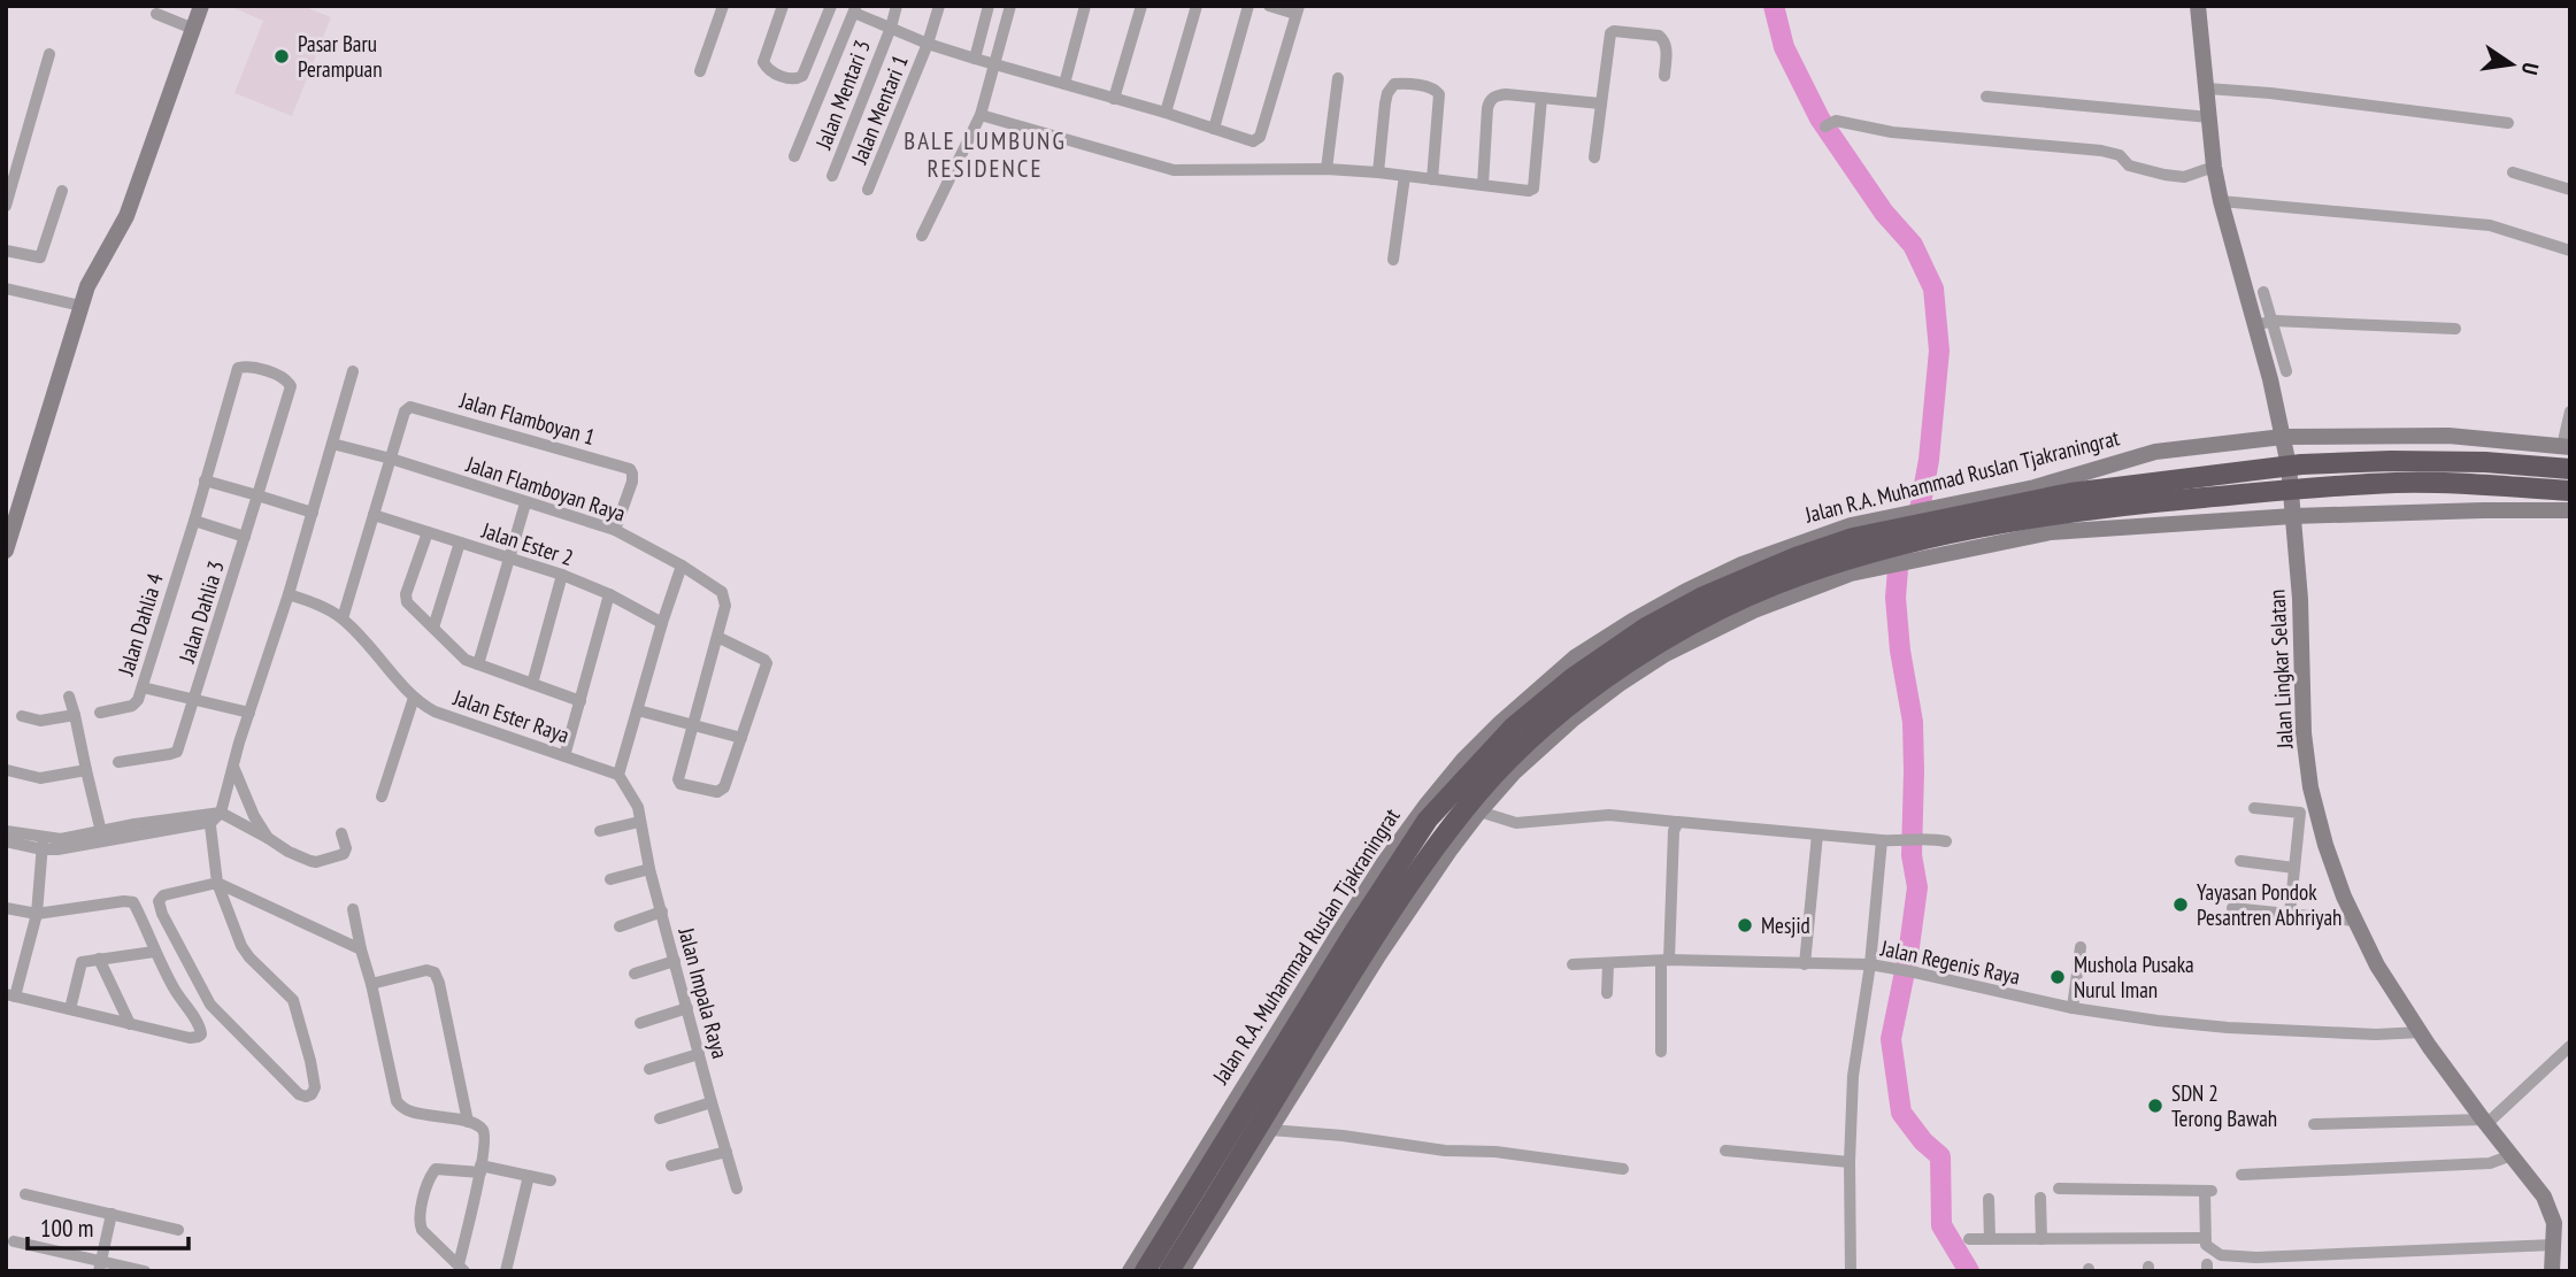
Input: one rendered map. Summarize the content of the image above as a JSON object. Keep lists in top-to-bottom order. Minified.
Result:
{"streets":{"highway":["Jalan R.A. Muhammad Ruslan Tjakraningrat"],"street":["Jalan Mentari 3","Jalan Mentari 1","Jalan Flamboyan 1","Jalan Flamboyan Raya","Jalan Ester 2","Jalan Dahlia 3","Jalan Dahlia 4","Jalan Lingkar Selatan","Jalan Ester Raya","Jalan Regenis Raya","Jalan Impala Raya"]},"crossings":[["Jalan Flamboyan 1","Jalan Flamboyan Raya"],["Jalan R.A. Muhammad Ruslan Tjakraningrat","Jalan Lingkar Selatan"],["Jalan Dahlia 3","Jalan Dahlia 4"],["Jalan Lingkar Selatan","Jalan Regenis Raya"],["Jalan Ester Raya","Jalan Impala Raya"]],"districts":["BALE LUMBUNG RESIDENCE"],"places":["Pasar Baru Perampuan","Yayasan Pondok Pesantren Abhriyah","Mesjid","Mushola Pusaka Nurul Iman","SDN 2 Terong Bawah"],"scale_bar":"100 m","north":"right"}
